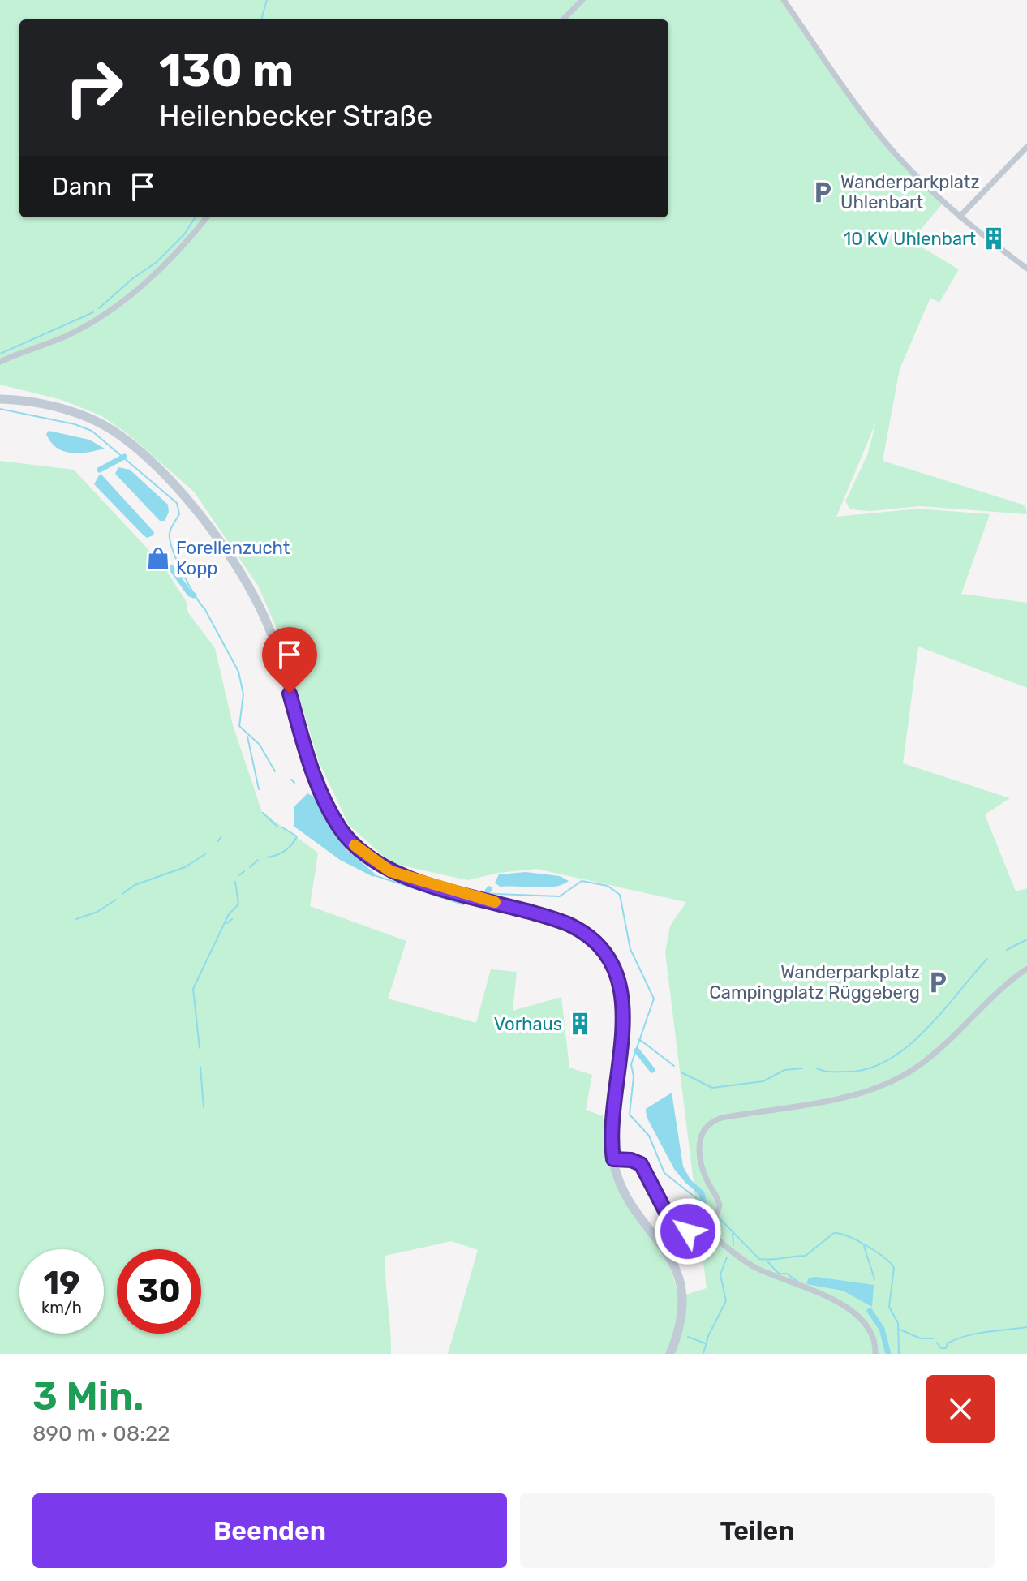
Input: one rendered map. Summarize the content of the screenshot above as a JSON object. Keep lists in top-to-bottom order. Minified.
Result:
{"places":{"parking":["Wanderparkplatz Uhlenbart","Wanderparkplatz Campingplatz Rüggeberg"],"building":["10 KV Uhlenbart","Vorhaus"],"shop":["Forellenzucht Kopp"]},"page":{"turn":["130 m","Heilenbecker Straße"],"then":"Dann","speed":"19 km/h","limit":"30","heading":["3 Min.","890 m · 08:22"],"buttons":["Beenden","Teilen"]}}
